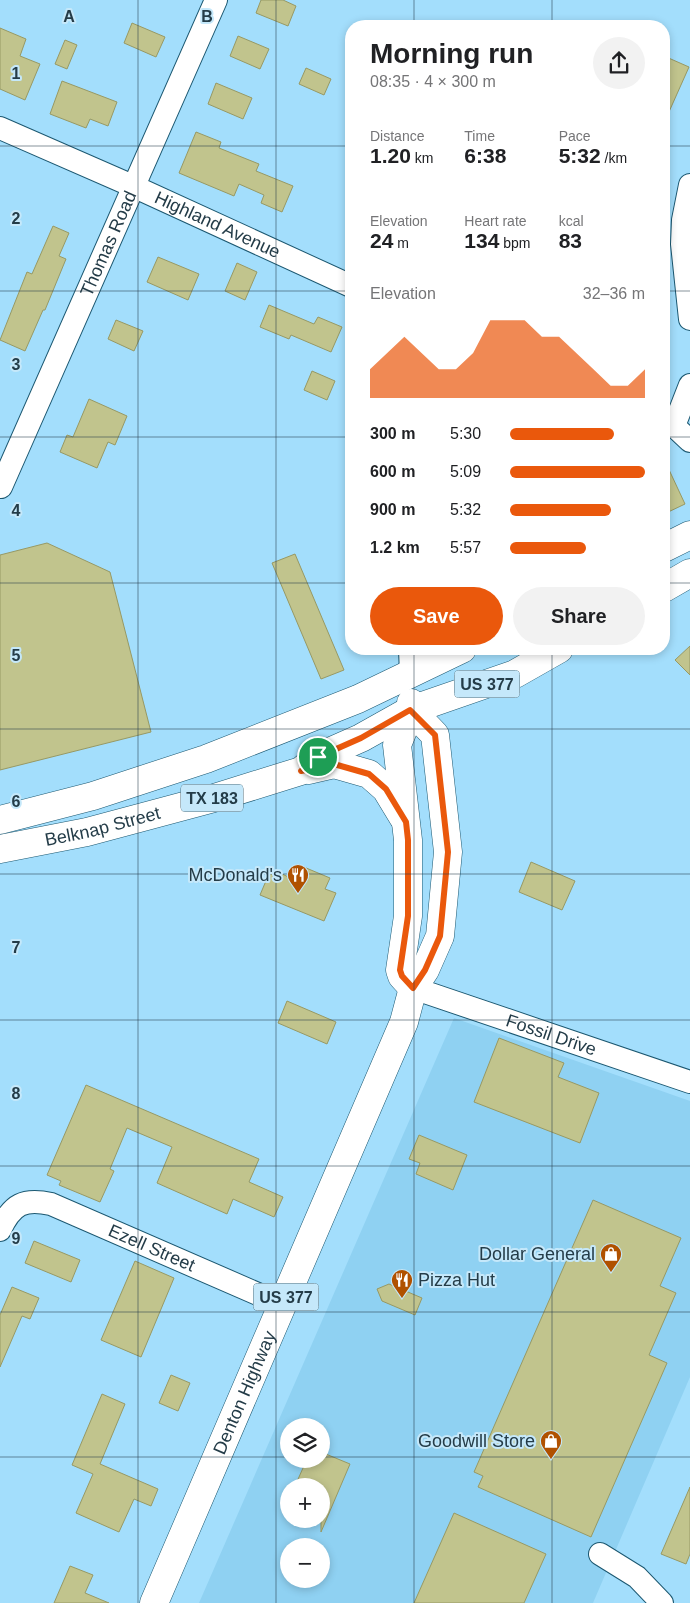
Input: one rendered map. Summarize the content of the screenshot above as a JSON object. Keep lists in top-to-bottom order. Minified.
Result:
{"streets":{"main road":["US 377","TX 183","Belknap Street","Denton Highway"],"street":["Highland Avenue","Thomas Road","Fossil Drive","Ezell Street"]},"crossings":[["Highland Avenue","Thomas Road"],["Belknap Street","Denton Highway"],["Fossil Drive","Denton Highway"],["Ezell Street","Denton Highway"]],"places":{"restaurant":["McDonald's","Pizza Hut"],"shop":["Dollar General","Goodwill Store"]},"page":{"heading":["Morning run","08:35 · 4 × 300 m"],"stats":[["Distance","1.20 km"],["Time","6:38"],["Pace","5:32 /km"],["Elevation","24 m"],["Heart rate","134 bpm"],["kcal","83"]],"chart":["Elevation","32–36 m"],"list":[{"name":"300 m","note":"5:30"},{"name":"600 m","note":"5:09"},{"name":"900 m","note":"5:32"},{"name":"1.2 km","note":"5:57"}],"buttons":["Save","Share"],"map_buttons":["+","−"]},"grid":{"columns":["A","B"],"rows":["1","2","3","4","5","6","7","8","9"]}}
